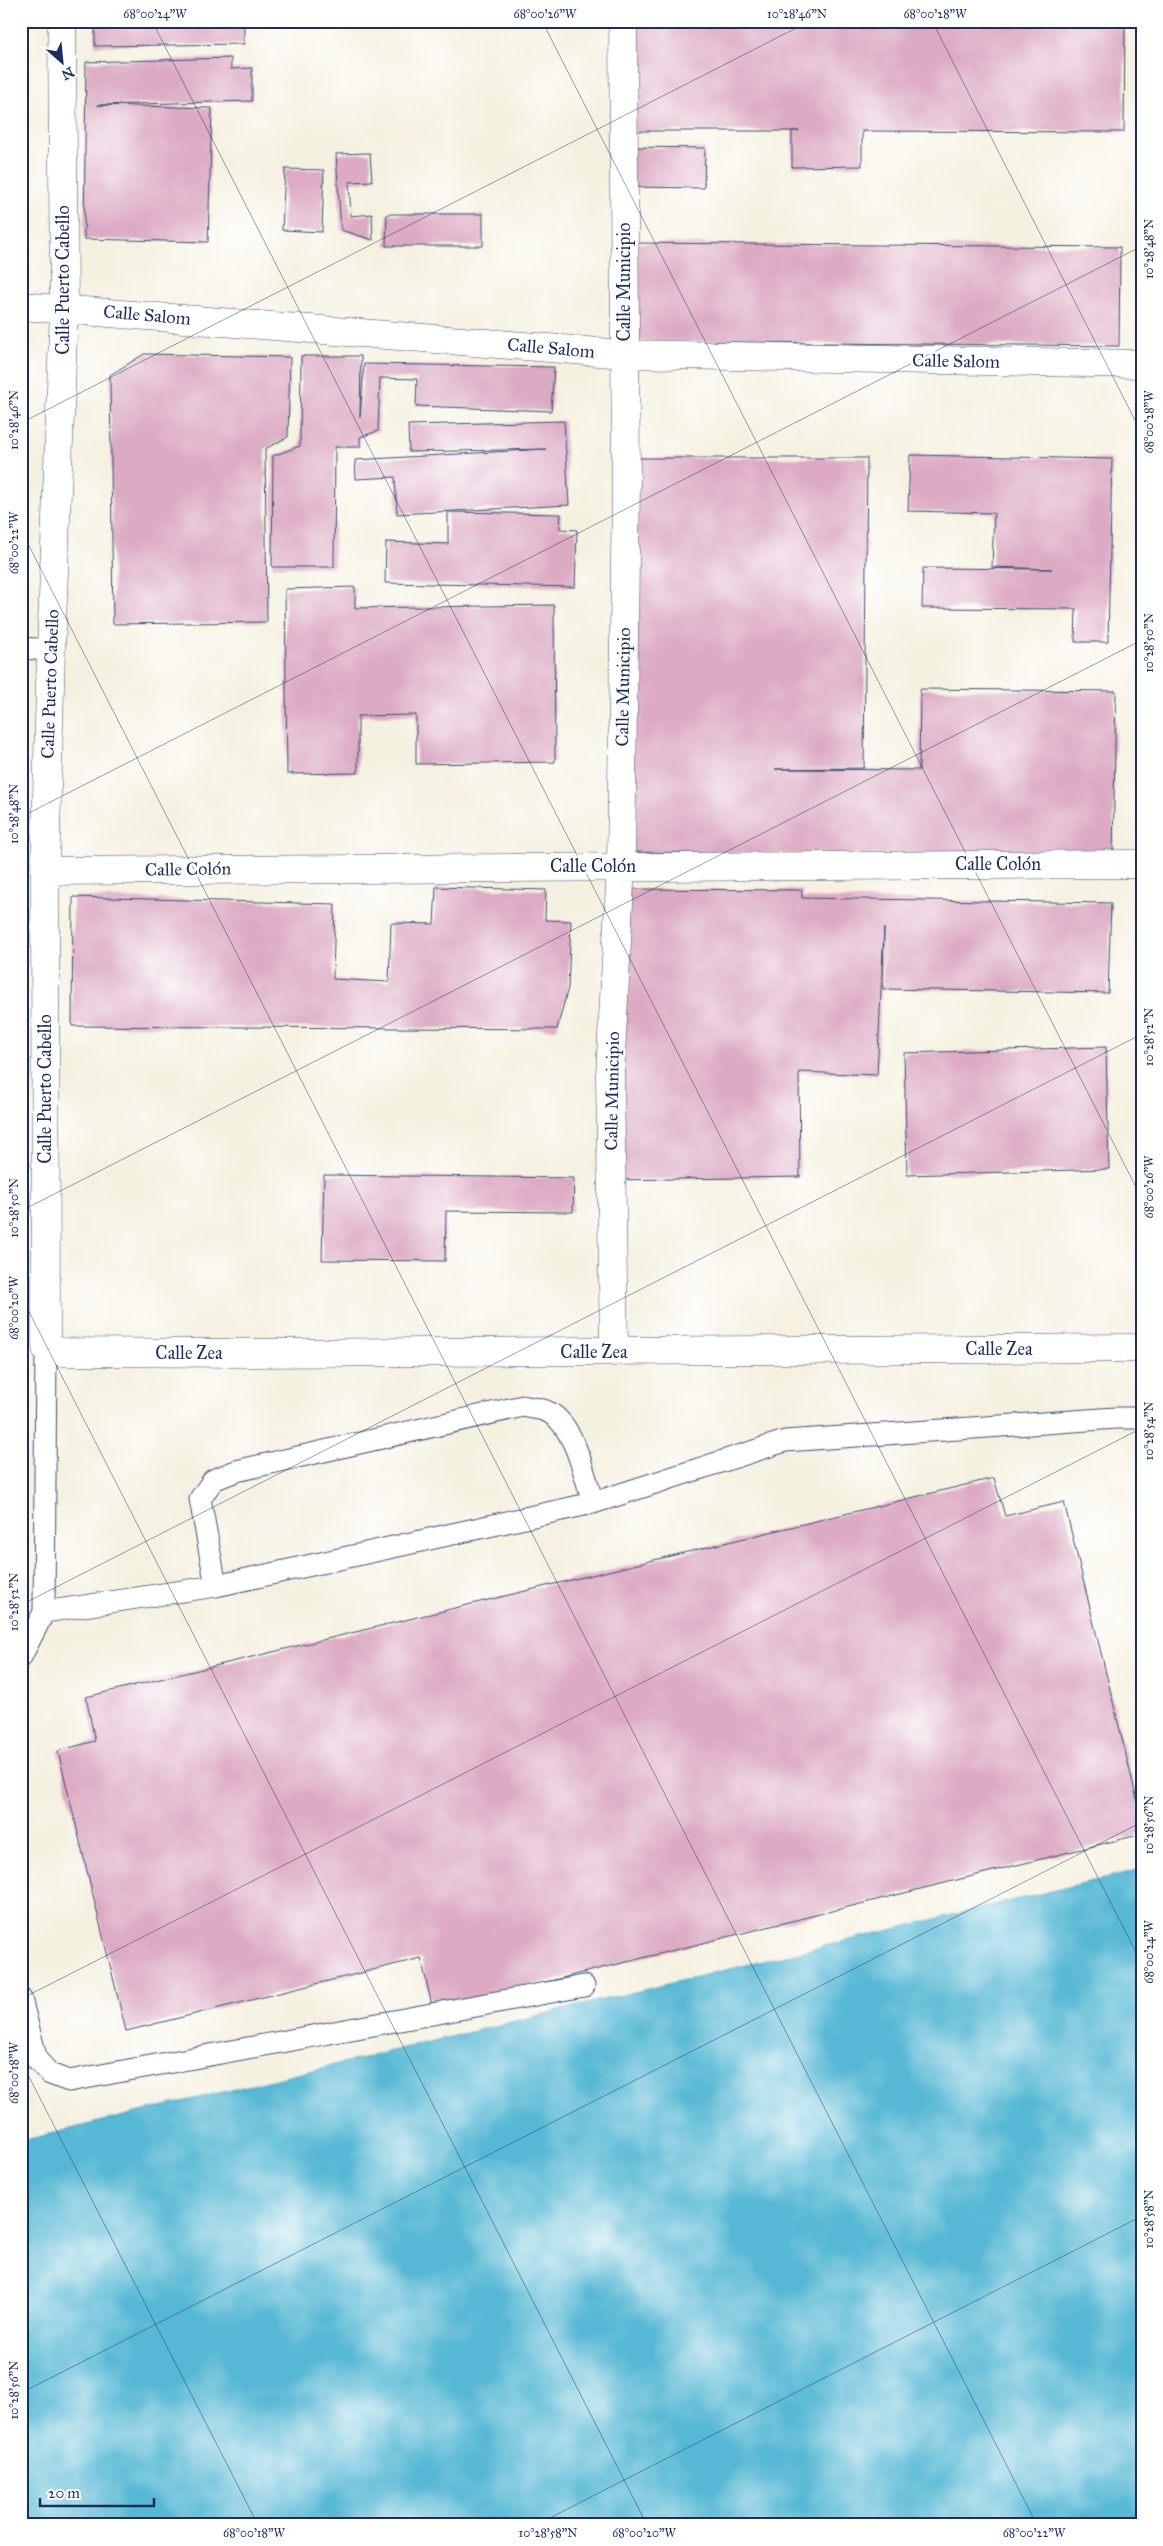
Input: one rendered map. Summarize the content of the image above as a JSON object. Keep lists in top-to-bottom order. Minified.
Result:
{"streets":{"street":["Calle Puerto Cabello","Calle Municipio","Calle Salom","Calle Colón","Calle Zea"]},"crossings":[["Calle Puerto Cabello","Calle Salom"],["Calle Puerto Cabello","Calle Colón"],["Calle Puerto Cabello","Calle Zea"],["Calle Municipio","Calle Salom"],["Calle Municipio","Calle Colón"],["Calle Municipio","Calle Zea"]],"scale_bar":"20 m","north":"bottom right","coordinates":["68°00'24\"W","68°00'26\"W","10°28'46\"N","68°00'28\"W","10°28'48\"N","68°00'22\"W","10°28'50\"N","10°28'52\"N","68°00'20\"W","10°28'54\"N","10°28'56\"N","68°00'18\"W","10°28'58\"N"]}
